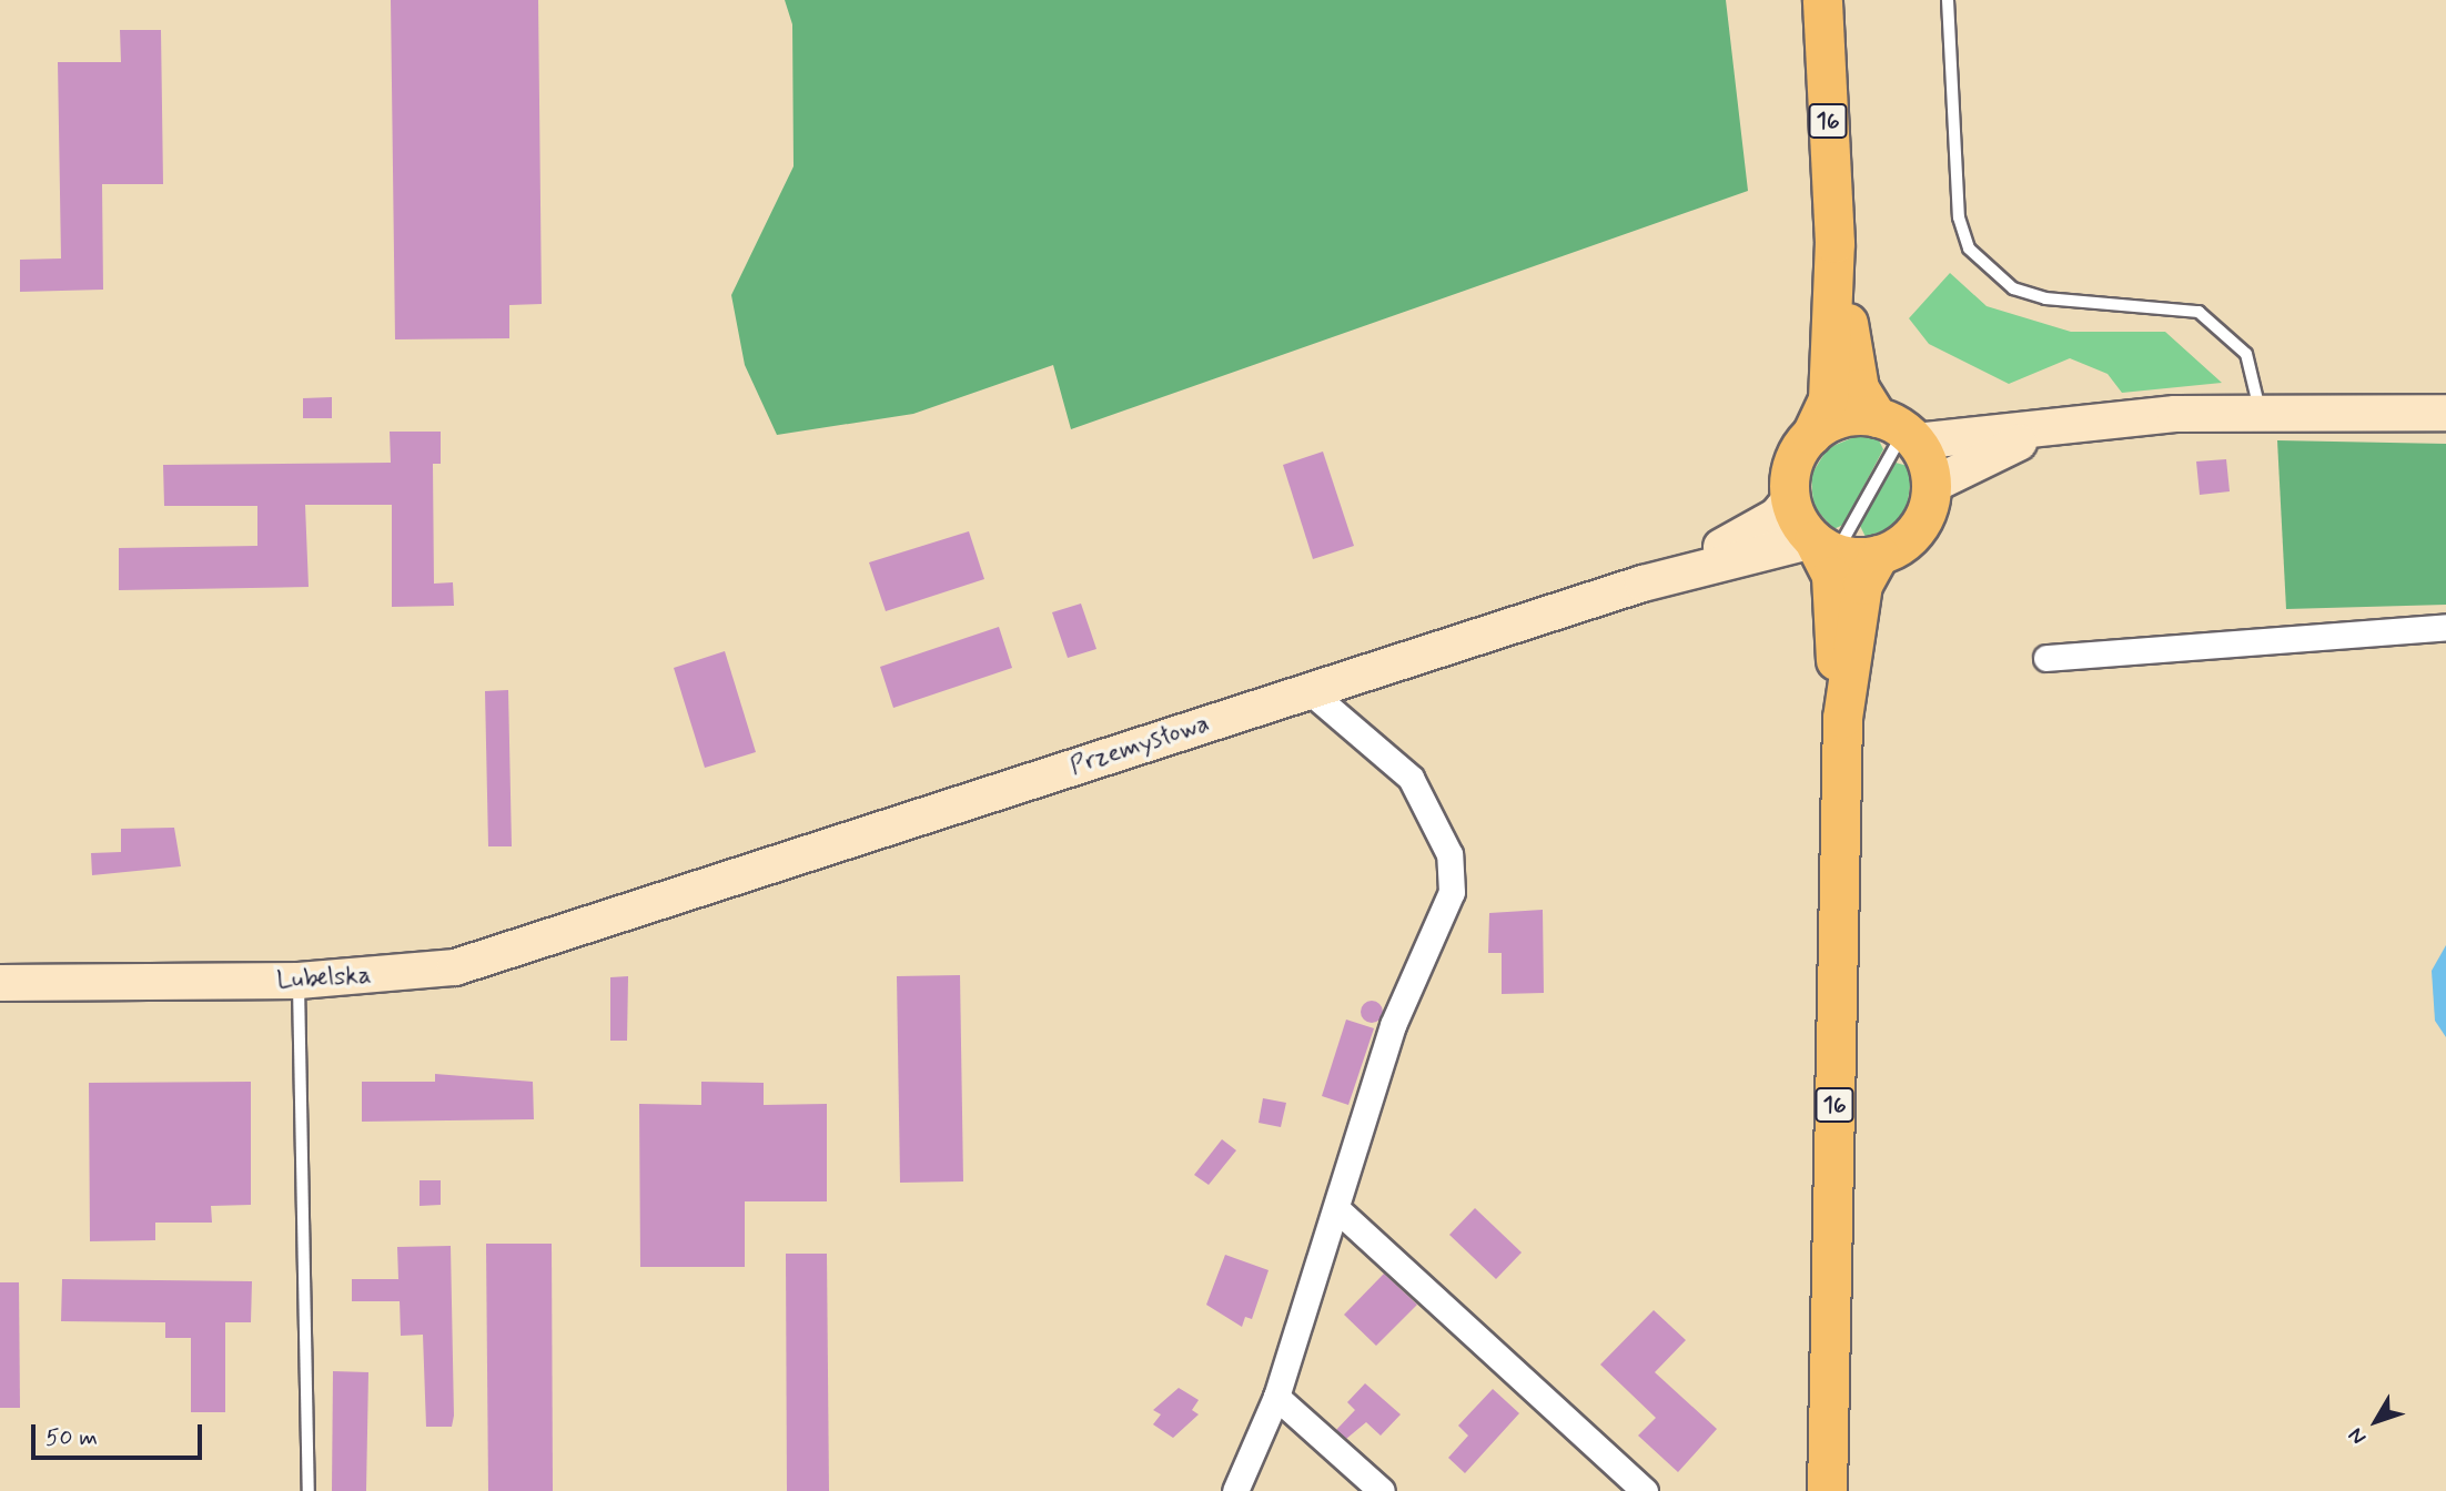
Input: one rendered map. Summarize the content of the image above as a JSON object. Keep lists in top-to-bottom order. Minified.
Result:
{"streets":{"main road":["16"],"street":["Przemysłowa","Lubelska"]},"crossings":[["16","Przemysłowa"],["Przemysłowa","Lubelska"]],"scale_bar":"50 m","north":"bottom left"}
